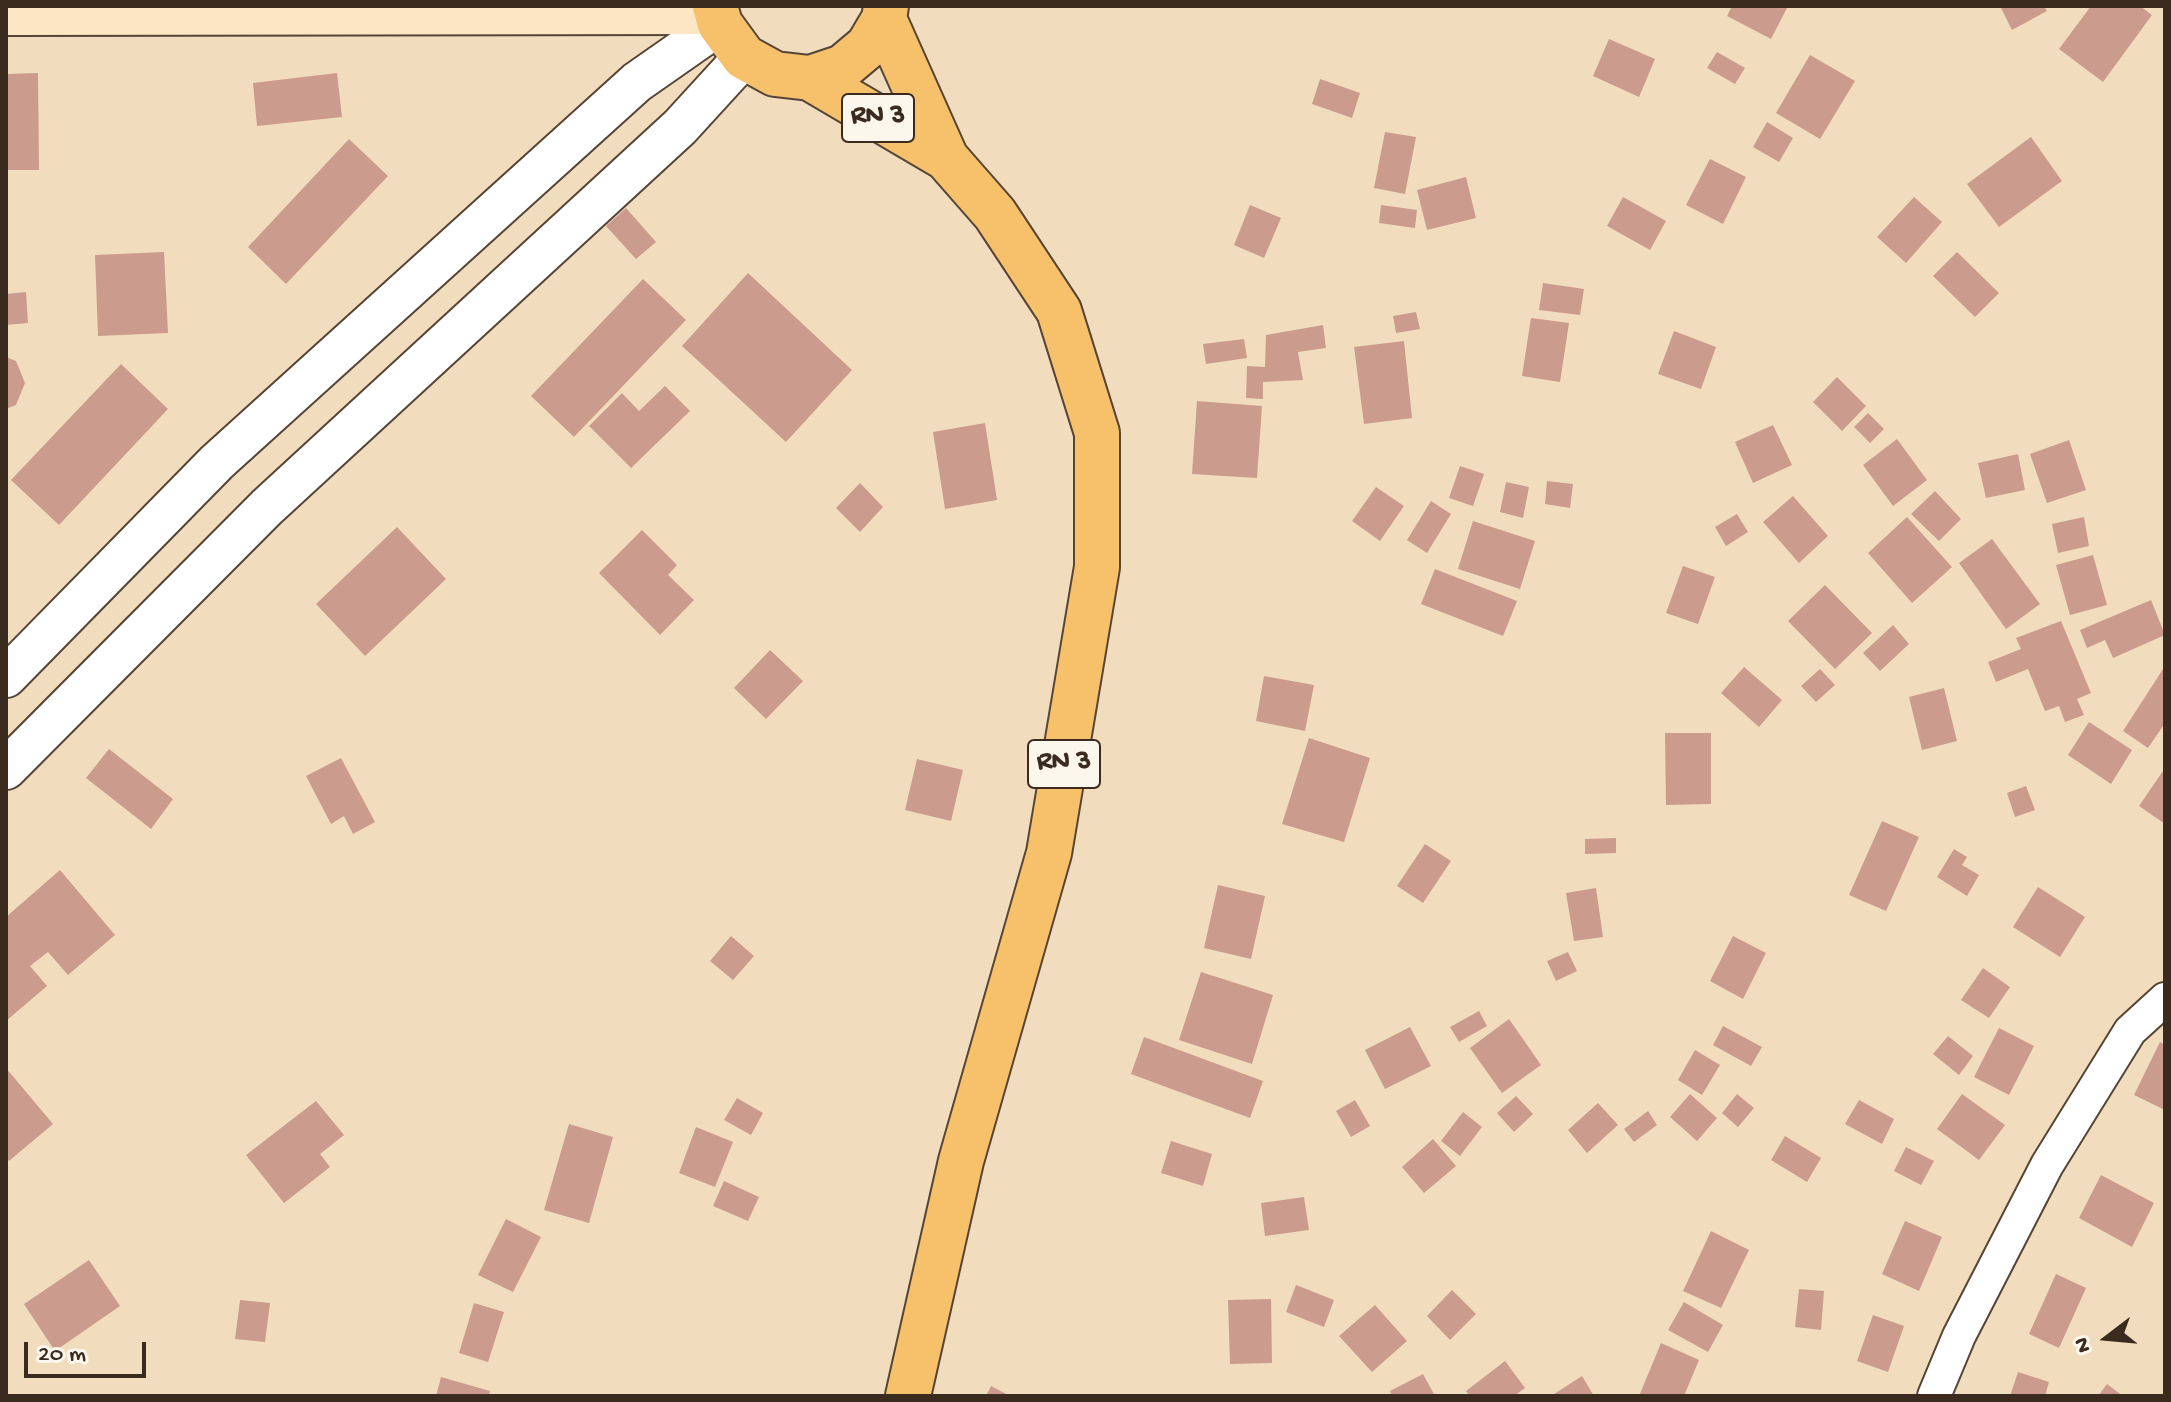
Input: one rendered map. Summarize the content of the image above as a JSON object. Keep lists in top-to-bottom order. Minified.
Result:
{"streets":{"main road":["RN 3"]},"scale_bar":"20 m","north":"left"}
